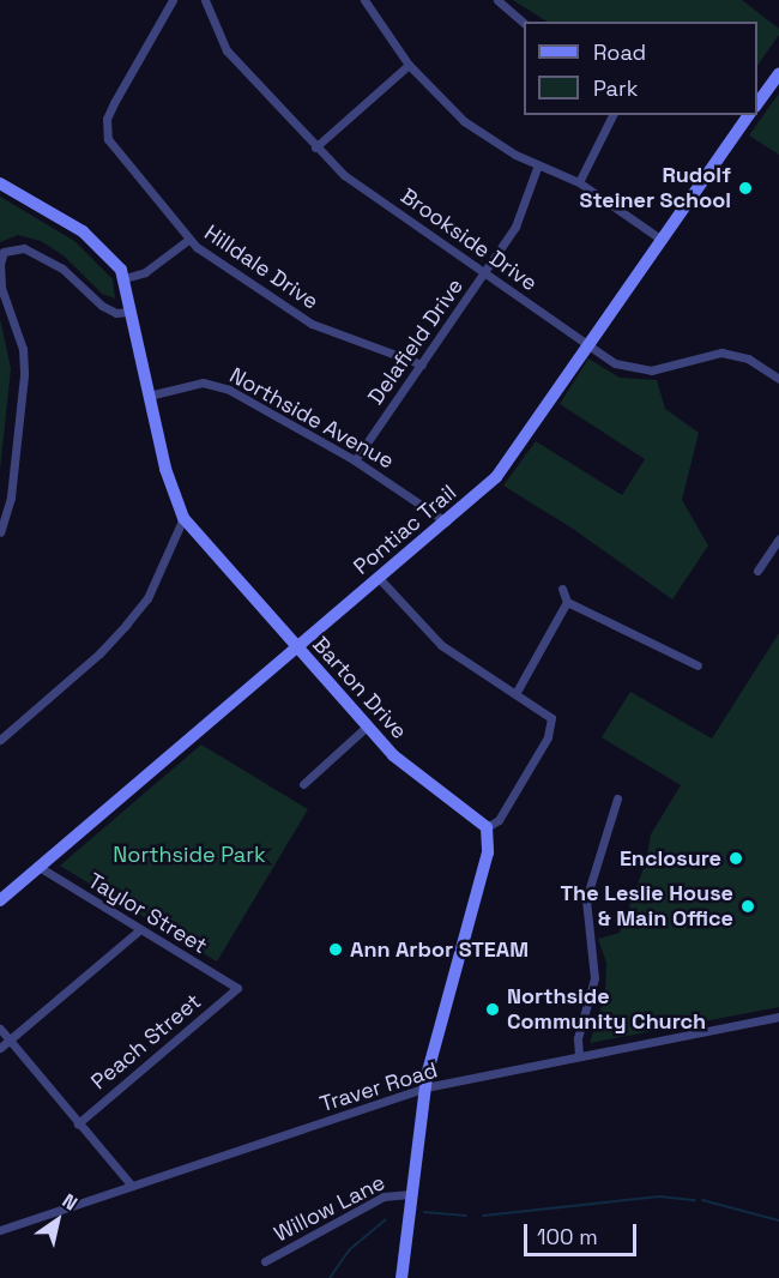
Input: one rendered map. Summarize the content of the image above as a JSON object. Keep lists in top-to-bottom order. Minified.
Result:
{"streets":{"main road":["Pontiac Trail","Barton Drive"],"street":["Brookside Drive","Hilldale Drive","Delafield Drive","Northside Avenue","Taylor Street","Peach Street","Traver Road","Willow Lane"]},"crossings":[["Brookside Drive","Delafield Drive"],["Brookside Drive","Pontiac Trail"],["Hilldale Drive","Delafield Drive"],["Delafield Drive","Northside Avenue"],["Northside Avenue","Pontiac Trail"],["Northside Avenue","Barton Drive"],["Pontiac Trail","Barton Drive"],["Pontiac Trail","Taylor Street"],["Taylor Street","Peach Street"]],"parks":["Northside Park"],"places":["Rudolf Steiner School","Enclosure","The Leslie House & Main Office","Ann Arbor STEAM","Northside Community Church"],"legend":["Road","Park"],"scale_bar":"100 m","north":"top right"}
